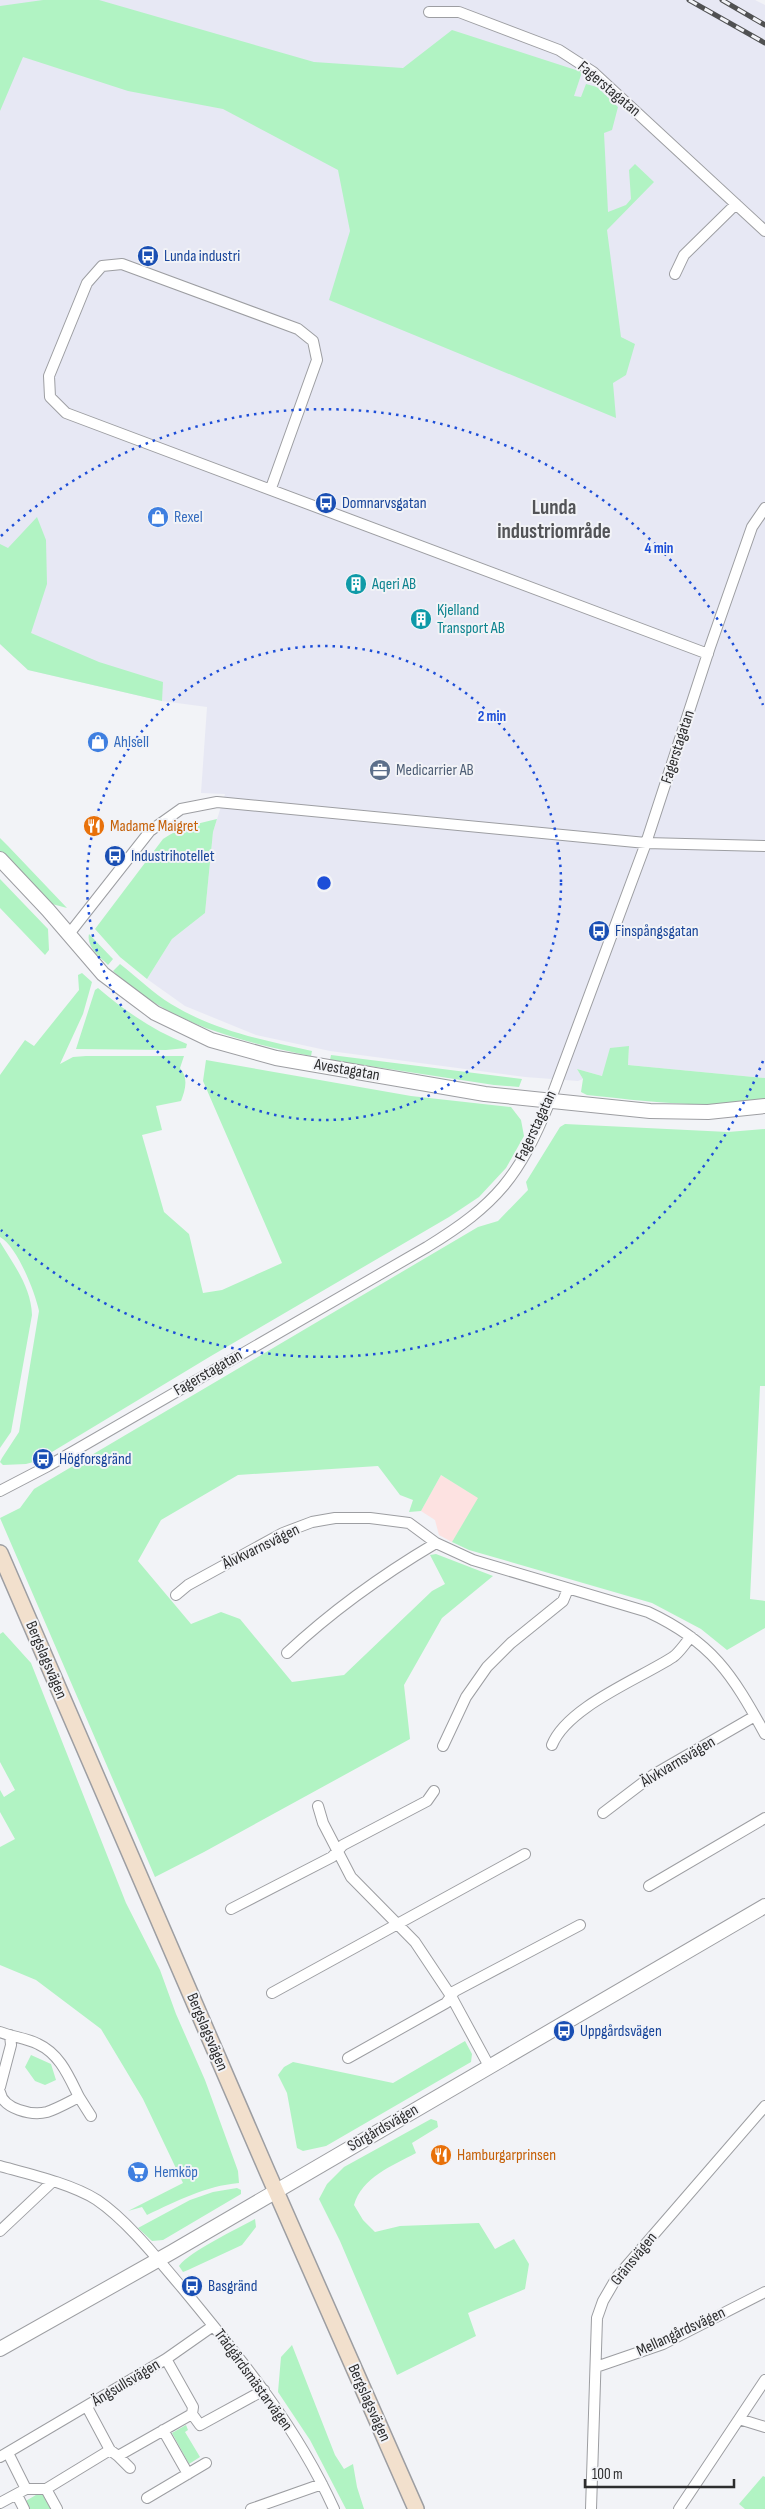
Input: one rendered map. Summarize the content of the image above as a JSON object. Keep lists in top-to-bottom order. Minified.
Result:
{"streets":{"main road":["Bergslagsvägen"],"street":["Fagerstagatan","Avestagatan","Älvkvarnsvägen","Sörgårdsvägen","Gränsvägen","Mellangårdsvägen","Trädgårdsmästarvägen","Ängsullsvägen"]},"crossings":[["Fagerstagatan","Avestagatan"],["Bergslagsvägen","Sörgårdsvägen"],["Sörgårdsvägen","Trädgårdsmästarvägen"],["Gränsvägen","Mellangårdsvägen"],["Trädgårdsmästarvägen","Ängsullsvägen"]],"districts":["Lunda industriområde"],"places":{"bus stop":["Lunda industri","Domnarvsgatan","Industrihotellet","Finspångsgatan","Högforsgränd","Uppgårdsvägen","Basgränd"],"shop":["Rexel","Ahlsell"],"building":["Aqeri AB","Kjelland Transport AB"],"office":["Medicarrier AB"],"restaurant":["Madame Maigret","Hamburgarprinsen"],"supermarket":["Hemköp"]},"scale_bar":"100 m","rings":["4 min","2 min"]}
